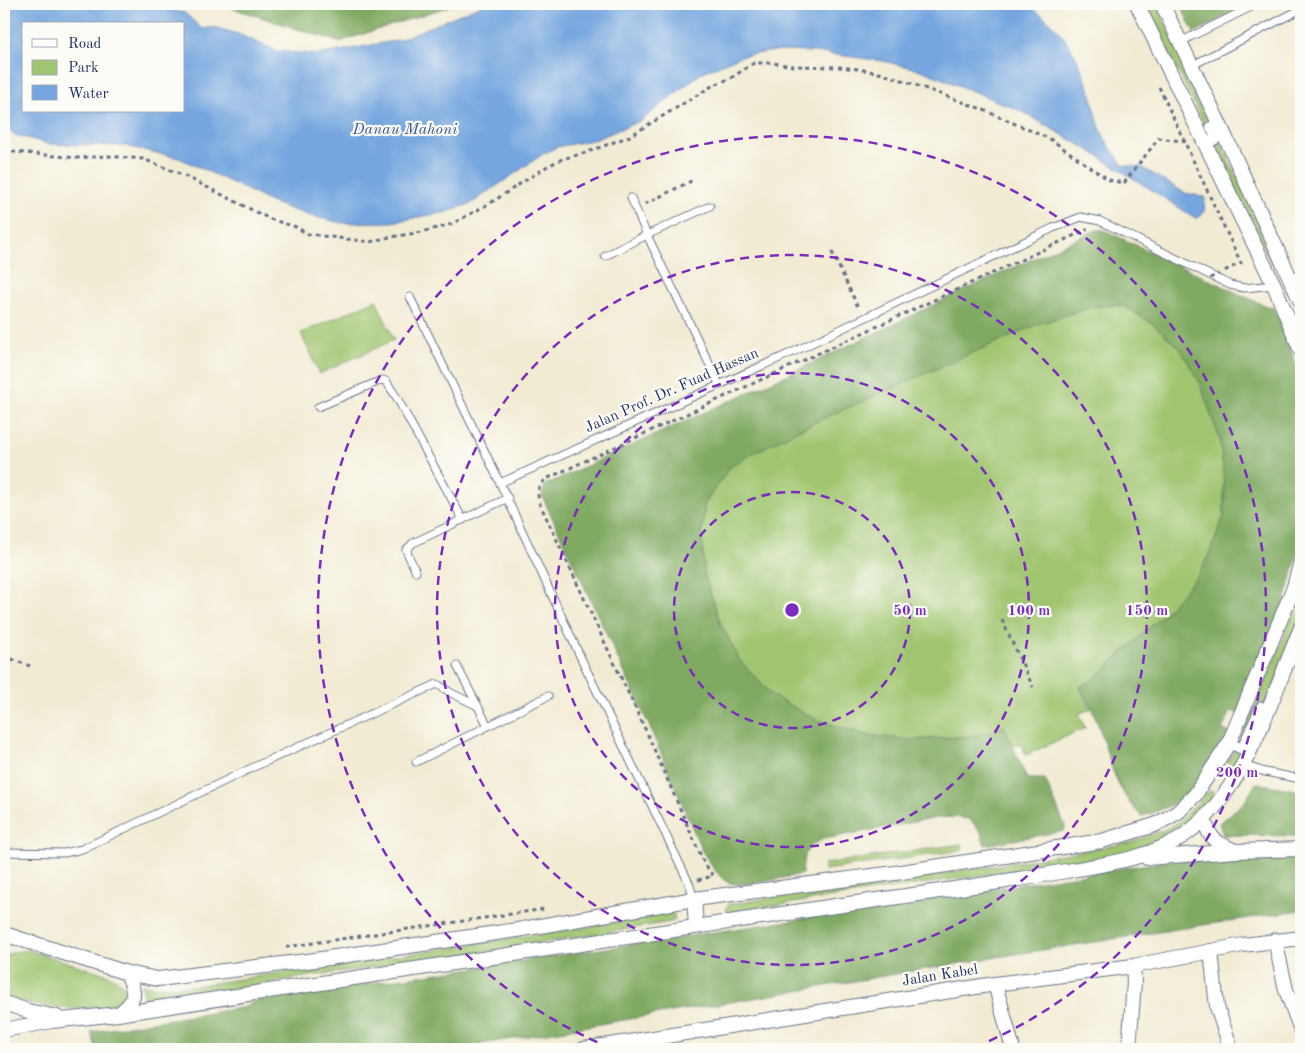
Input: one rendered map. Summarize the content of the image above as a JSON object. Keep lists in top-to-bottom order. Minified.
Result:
{"streets":{"street":["Jalan Kabel"],"lane":["Jalan Prof. Dr. Fuad Hassan"]},"water":["Danau Mahoni"],"legend":["Road","Park","Water"],"rings":["50 m","100 m","150 m","200 m"]}
